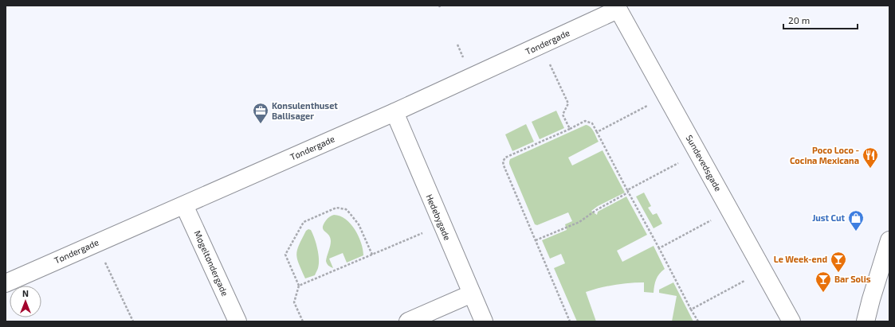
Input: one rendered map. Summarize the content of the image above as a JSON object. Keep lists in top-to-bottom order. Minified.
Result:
{"streets":{"street":["Tøndergade","Sundevedsgade","Hedebygade","Møgeltøndergade"]},"crossings":[["Tøndergade","Sundevedsgade"],["Tøndergade","Hedebygade"],["Tøndergade","Møgeltøndergade"]],"places":{"office":["Konsulenthuset Ballisager"],"restaurant":["Poco Loco - Cocina Mexicana"],"shop":["Just Cut"],"bar":["Le Week-end","Bar Solis"]},"scale_bar":"20 m","north":"top"}
